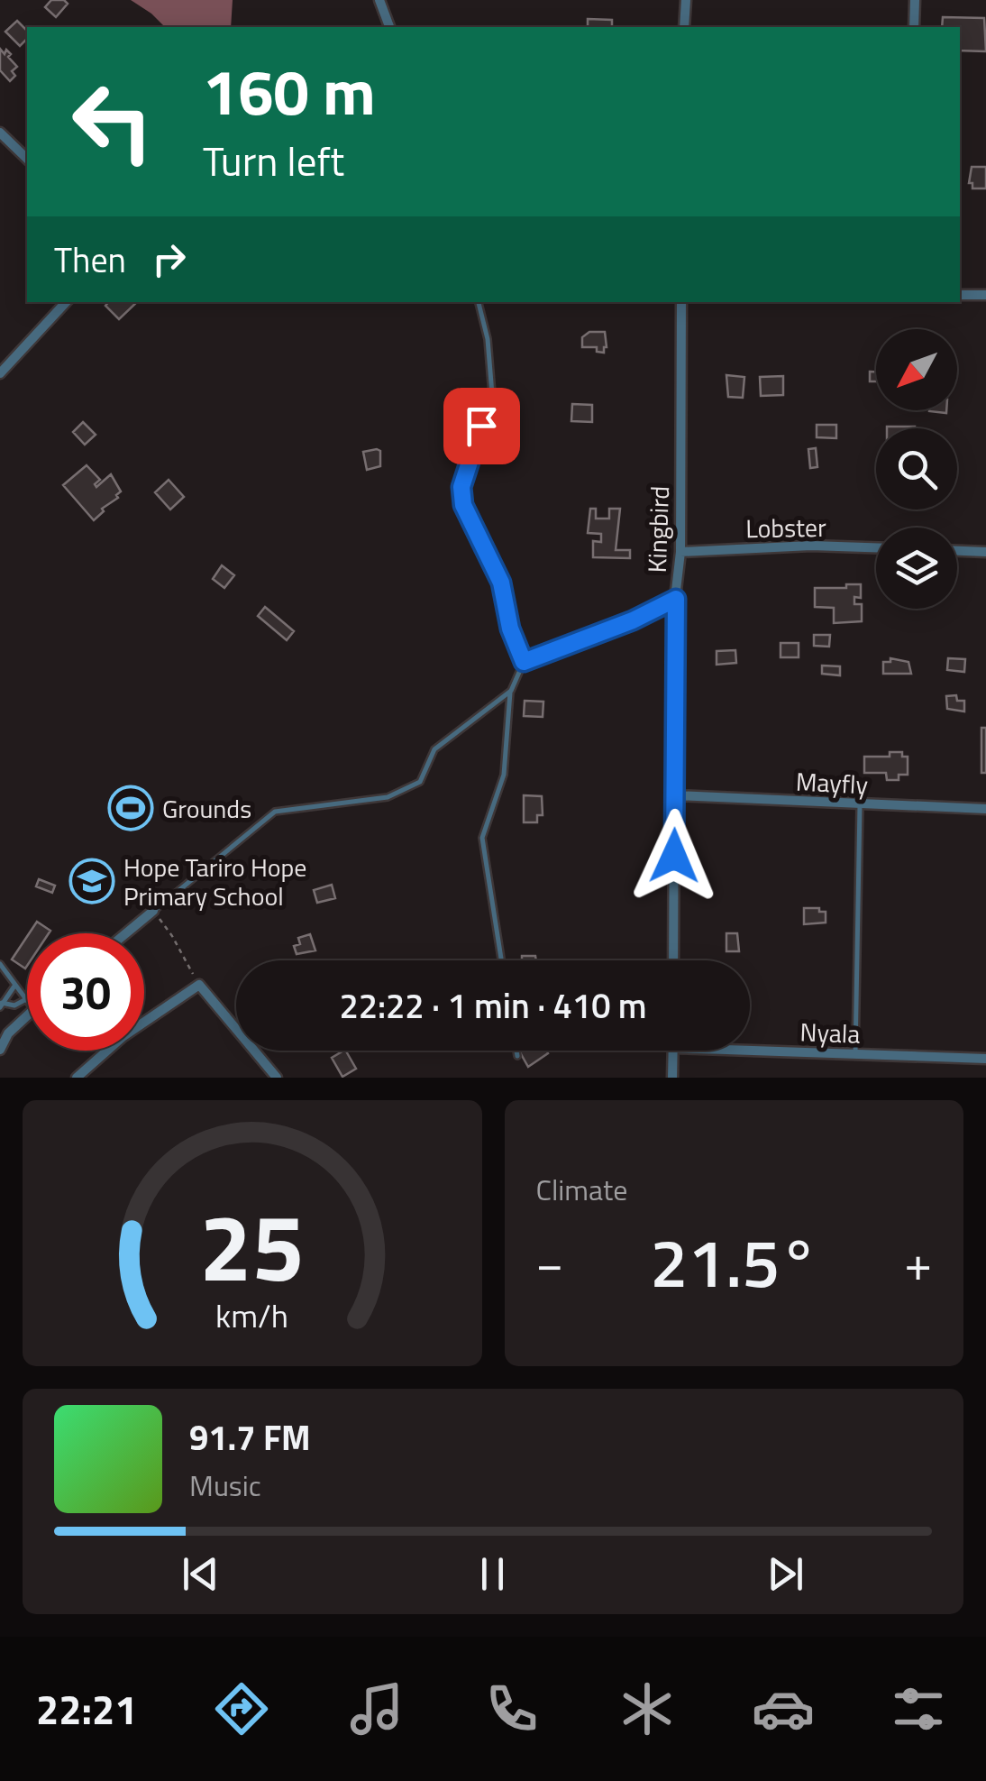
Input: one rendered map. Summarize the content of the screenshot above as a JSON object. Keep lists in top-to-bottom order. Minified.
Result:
{"streets":{"street":["Lobster","Kingbird","Mayfly","Nyala"]},"crossings":[["Lobster","Kingbird"],["Kingbird","Mayfly"]],"places":{"sports":["Grounds"],"school or university":["Hope Tariro Hope Primary School"]},"north":"bottom left","page":{"turn":["160 m","Turn left"],"then":"Then","limit":"30","trip":"22:22 · 1 min · 410 m","tile":"Climate","heat":["−","21.5°","+"],"song":["91.7 FM","Music"],"tabs":"22:21","gauge":["25","km/h"]}}
